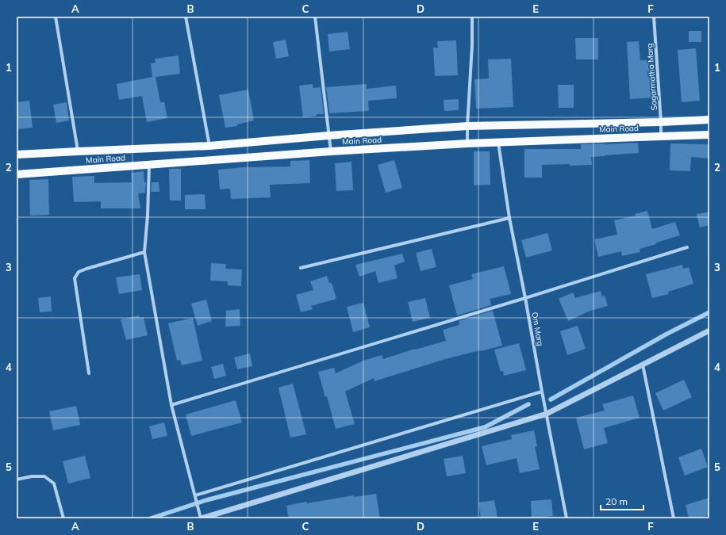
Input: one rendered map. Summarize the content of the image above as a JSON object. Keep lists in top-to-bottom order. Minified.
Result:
{"streets":{"main road":["Main Road"],"street":["Sagarmatha Marg","Om Marg"]},"crossings":[["Sagarmatha Marg","Main Road"],["Main Road","Om Marg"]],"scale_bar":"20 m","grid":{"columns":["A","B","C","D","E","F"],"rows":["1","2","3","4","5"]}}
